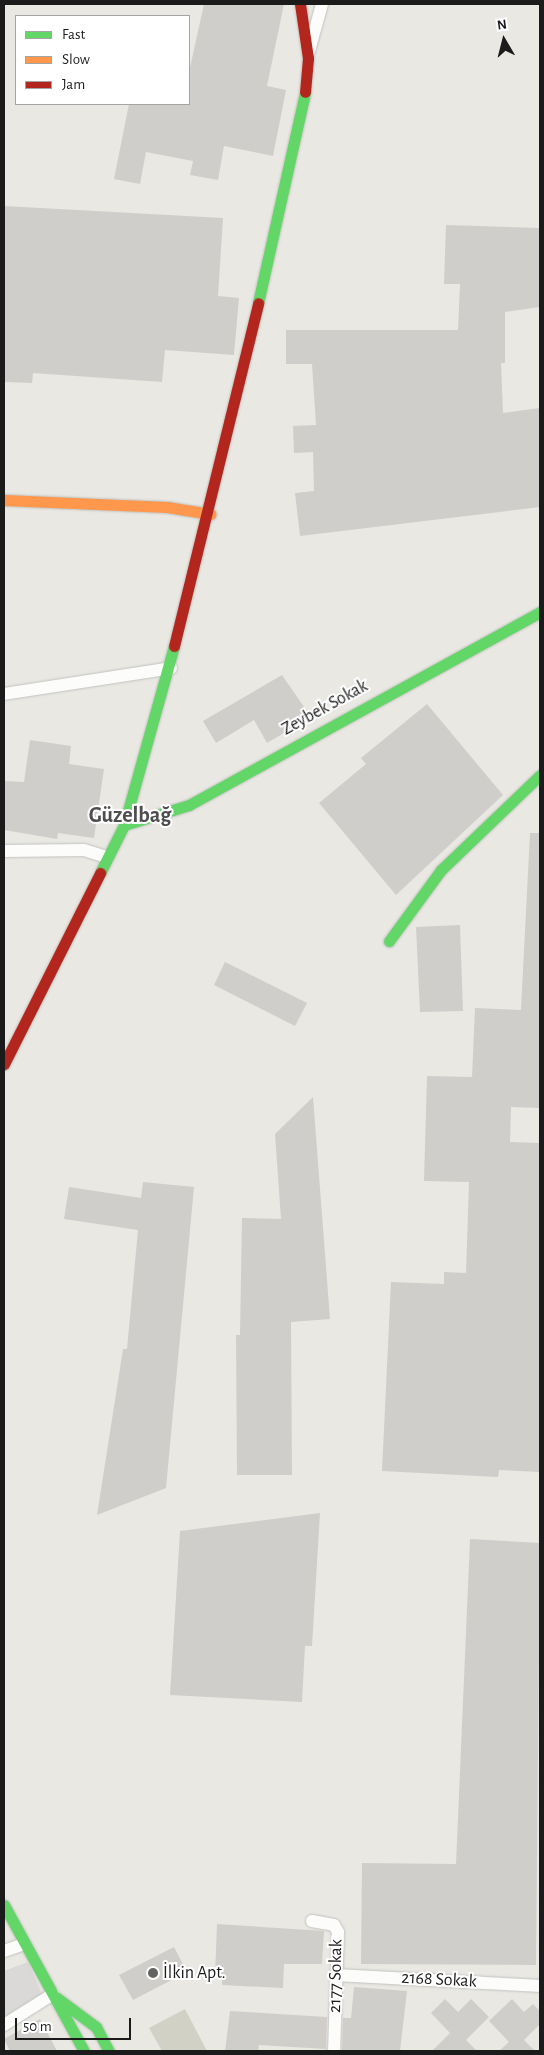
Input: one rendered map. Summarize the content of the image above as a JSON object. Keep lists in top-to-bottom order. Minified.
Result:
{"streets":{"street":["Zeybek Sokak","2177 Sokak","2168 Sokak"]},"crossings":[["2177 Sokak","2168 Sokak"]],"districts":["Güzelbağ"],"places":["İlkin Apt."],"legend":["Fast","Slow","Jam"],"scale_bar":"50 m","north":"top"}
